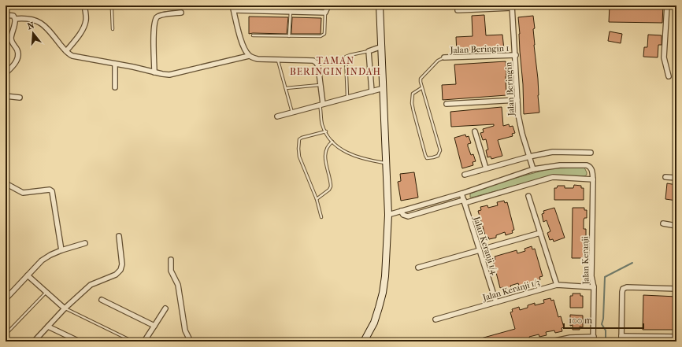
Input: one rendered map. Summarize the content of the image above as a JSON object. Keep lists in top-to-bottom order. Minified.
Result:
{"streets":{"street":["Jalan Beringin 1","Jalan Beringin","Jalan Keranji 1/4","Jalan Keranji","Jalan Keranji 1/3"]},"crossings":[["Jalan Beringin 1","Jalan Beringin"],["Jalan Beringin","Jalan Keranji"],["Jalan Keranji 1/4","Jalan Keranji 1/3"],["Jalan Keranji","Jalan Keranji 1/3"]],"districts":["TAMAN BERINGIN INDAH"],"scale_bar":"100 m","north":"top"}
